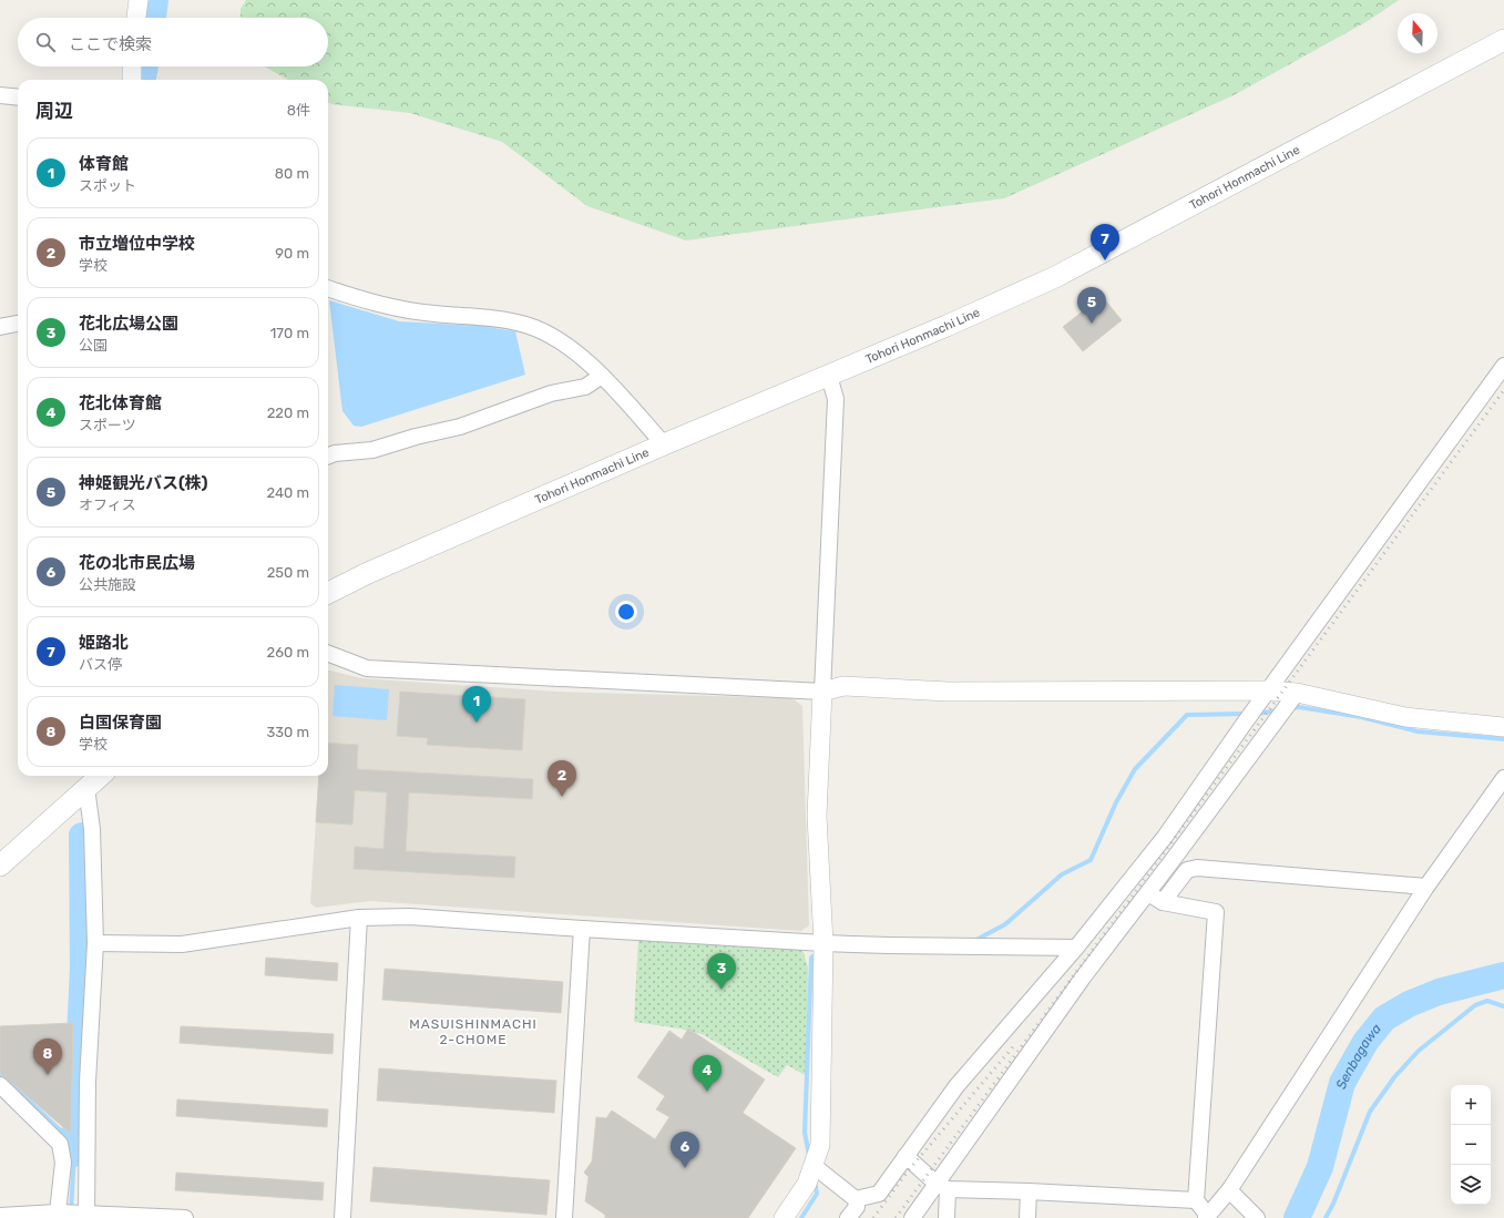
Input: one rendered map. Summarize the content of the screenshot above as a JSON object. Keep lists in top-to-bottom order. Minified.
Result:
{"streets":{"main road":["Tohori Honmachi Line"]},"districts":["MASUISHINMACHI 2-CHOME"],"water":["Senbagawa"],"north":"top","page":{"search":"ここで検索","heading":["周辺","8件"],"list":[{"mark":"1","name":"体育館","note":"スポット","value":"80 m"},{"mark":"2","name":"市立増位中学校","note":"学校","value":"90 m"},{"mark":"3","name":"花北広場公園","note":"公園","value":"170 m"},{"mark":"4","name":"花北体育館","note":"スポーツ","value":"220 m"},{"mark":"5","name":"神姫観光バス(株)","note":"オフィス","value":"240 m"},{"mark":"6","name":"花の北市民広場","note":"公共施設","value":"250 m"},{"mark":"7","name":"姫路北","note":"バス停","value":"260 m"},{"mark":"8","name":"白国保育園","note":"学校","value":"330 m"}],"pins":["7","5","1","2","3","8","4","6"],"map_buttons":["+","−"]}}
